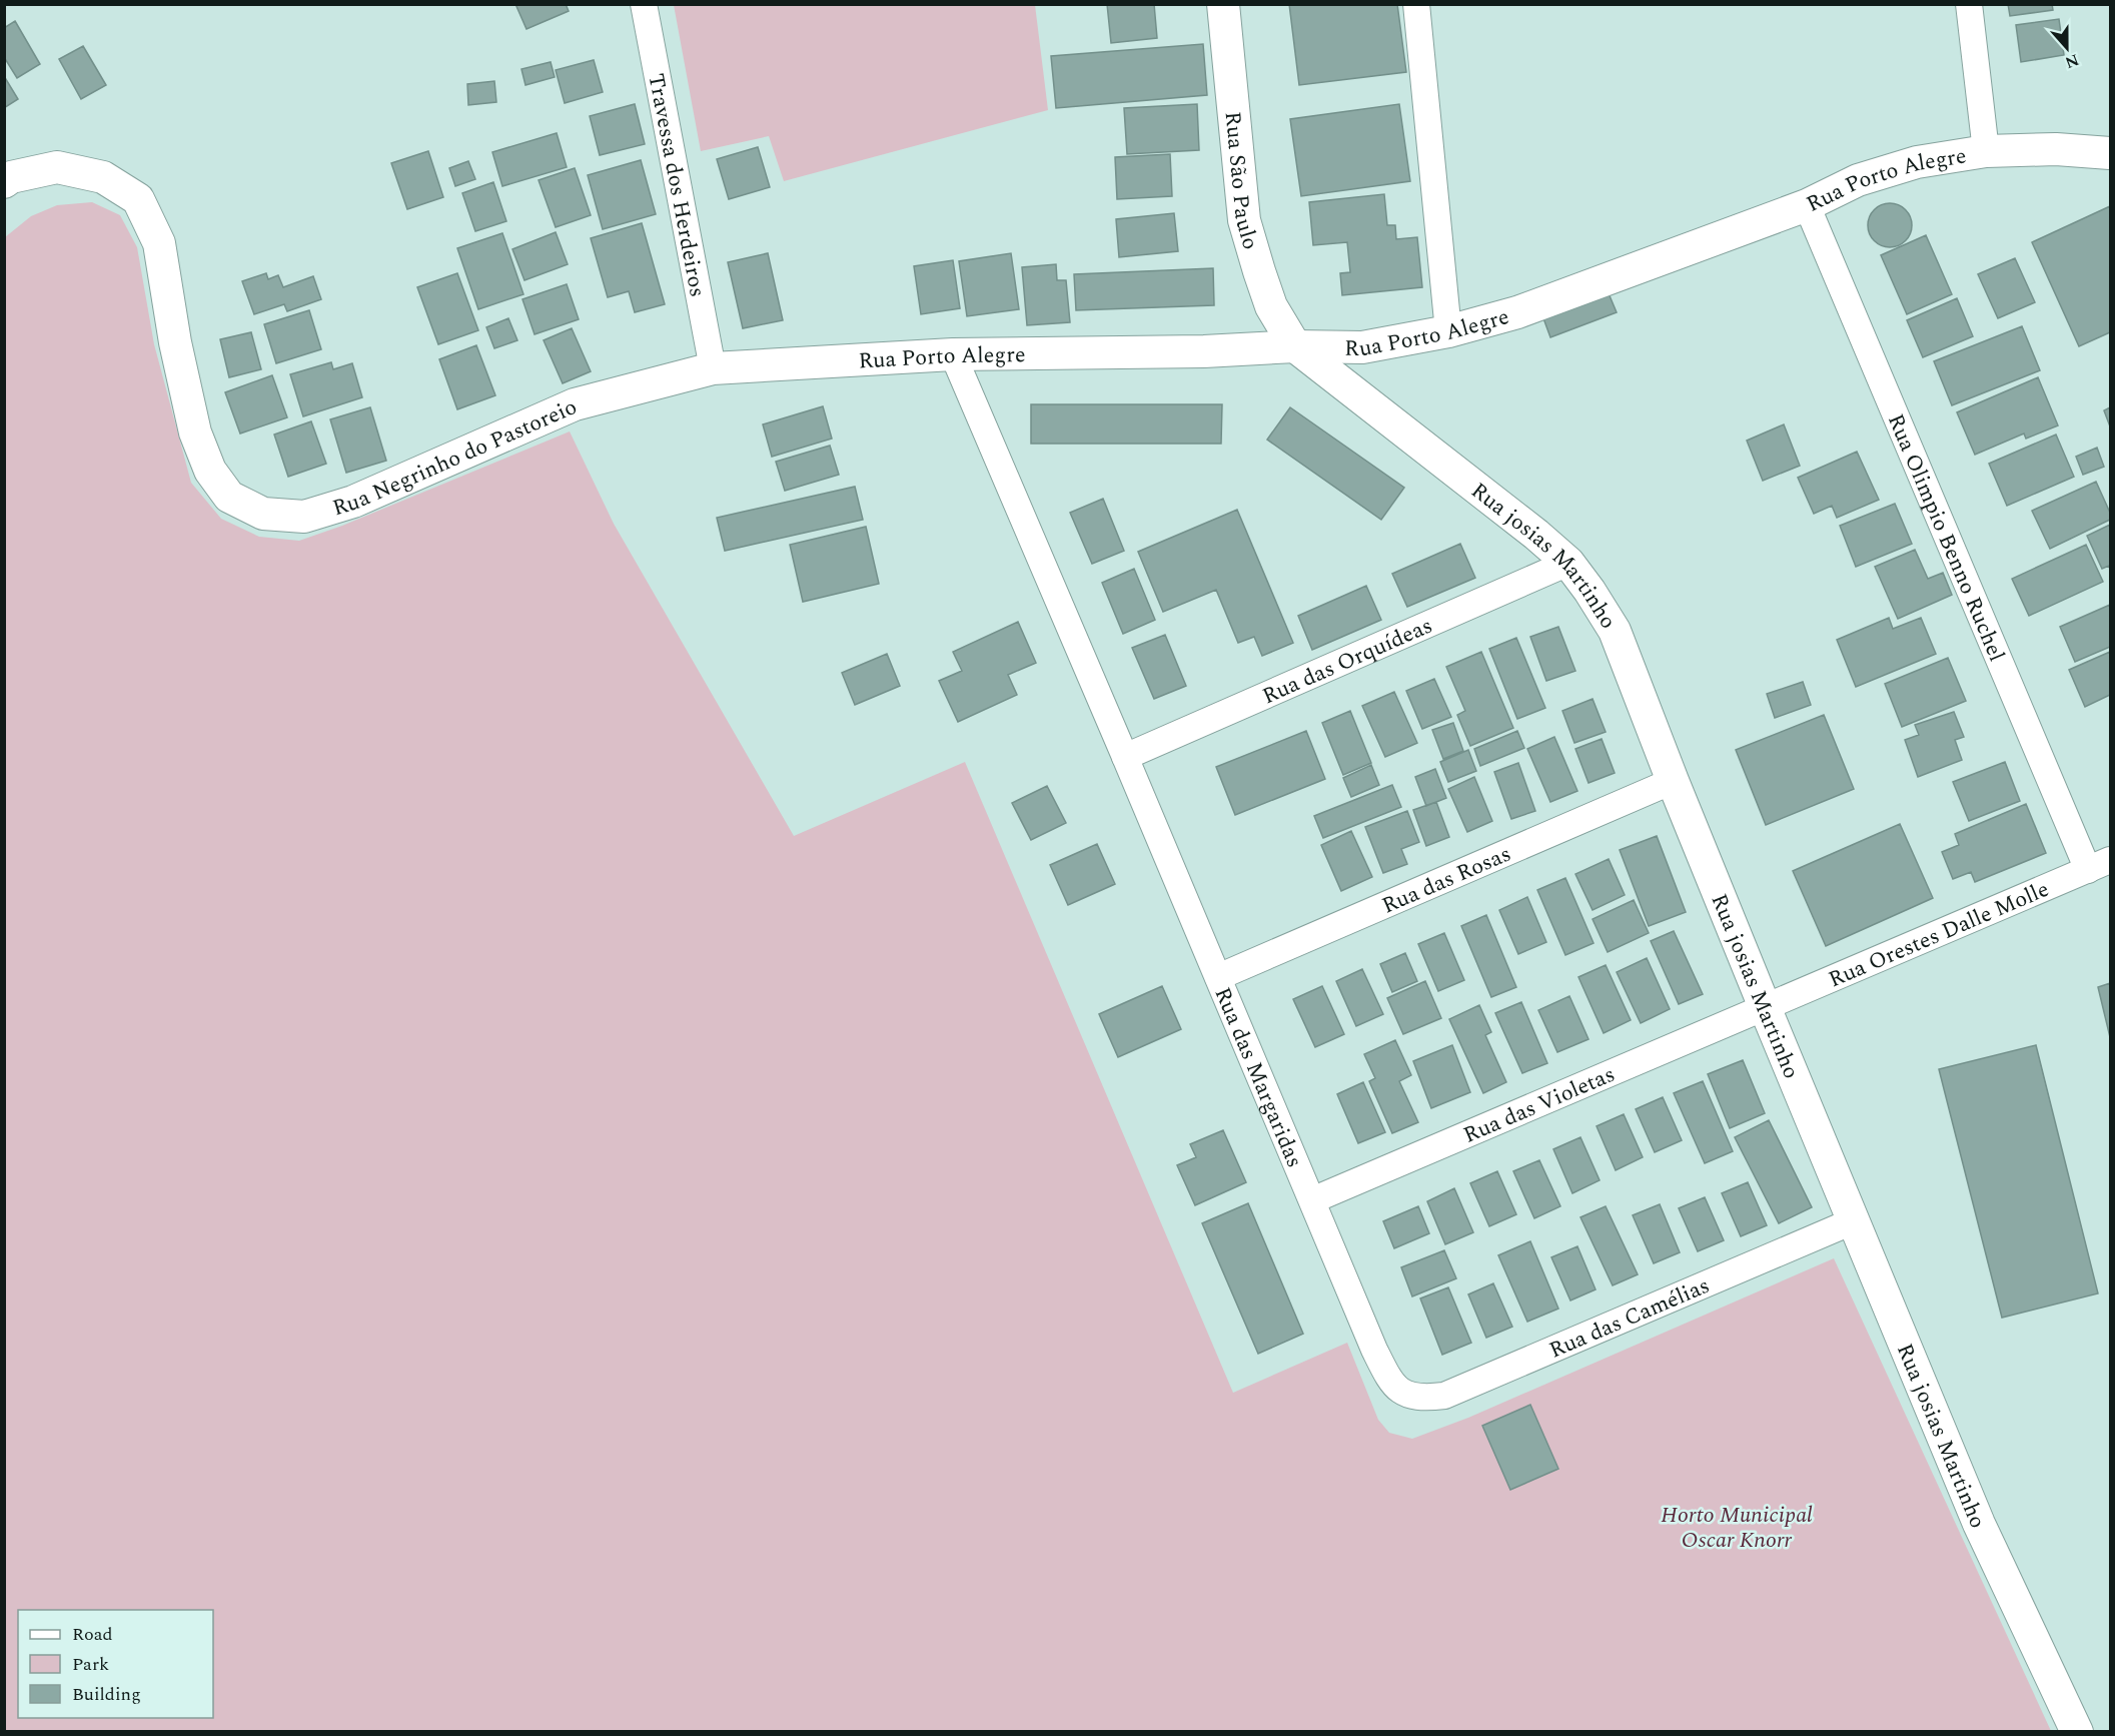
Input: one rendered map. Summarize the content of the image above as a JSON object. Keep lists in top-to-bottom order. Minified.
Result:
{"streets":{"street":["Rua São Paulo","Rua Porto Alegre","Travessa dos Herdeiros","Rua Negrinho do Pastoreio","Rua Olimpio Benno Ruchel","Rua josias Martinho","Rua das Orquídeas","Rua das Rosas","Rua Orestes Dalle Molle","Rua das Margaridas","Rua das Violetas","Rua das Camélias"]},"crossings":[["Rua São Paulo","Rua Porto Alegre"],["Rua São Paulo","Rua josias Martinho"],["Rua Porto Alegre","Travessa dos Herdeiros"],["Rua Porto Alegre","Rua Negrinho do Pastoreio"],["Rua Porto Alegre","Rua Olimpio Benno Ruchel"],["Rua Porto Alegre","Rua josias Martinho"],["Rua Porto Alegre","Rua das Margaridas"],["Travessa dos Herdeiros","Rua Negrinho do Pastoreio"],["Rua Olimpio Benno Ruchel","Rua Orestes Dalle Molle"],["Rua josias Martinho","Rua das Orquídeas"],["Rua josias Martinho","Rua das Rosas"],["Rua josias Martinho","Rua Orestes Dalle Molle"],["Rua josias Martinho","Rua das Violetas"],["Rua josias Martinho","Rua das Camélias"],["Rua das Orquídeas","Rua das Margaridas"],["Rua das Rosas","Rua das Margaridas"],["Rua Orestes Dalle Molle","Rua das Violetas"],["Rua das Margaridas","Rua das Violetas"],["Rua das Margaridas","Rua das Camélias"]],"parks":["Horto Municipal Oscar Knorr"],"legend":["Road","Park","Building"],"north":"bottom"}
